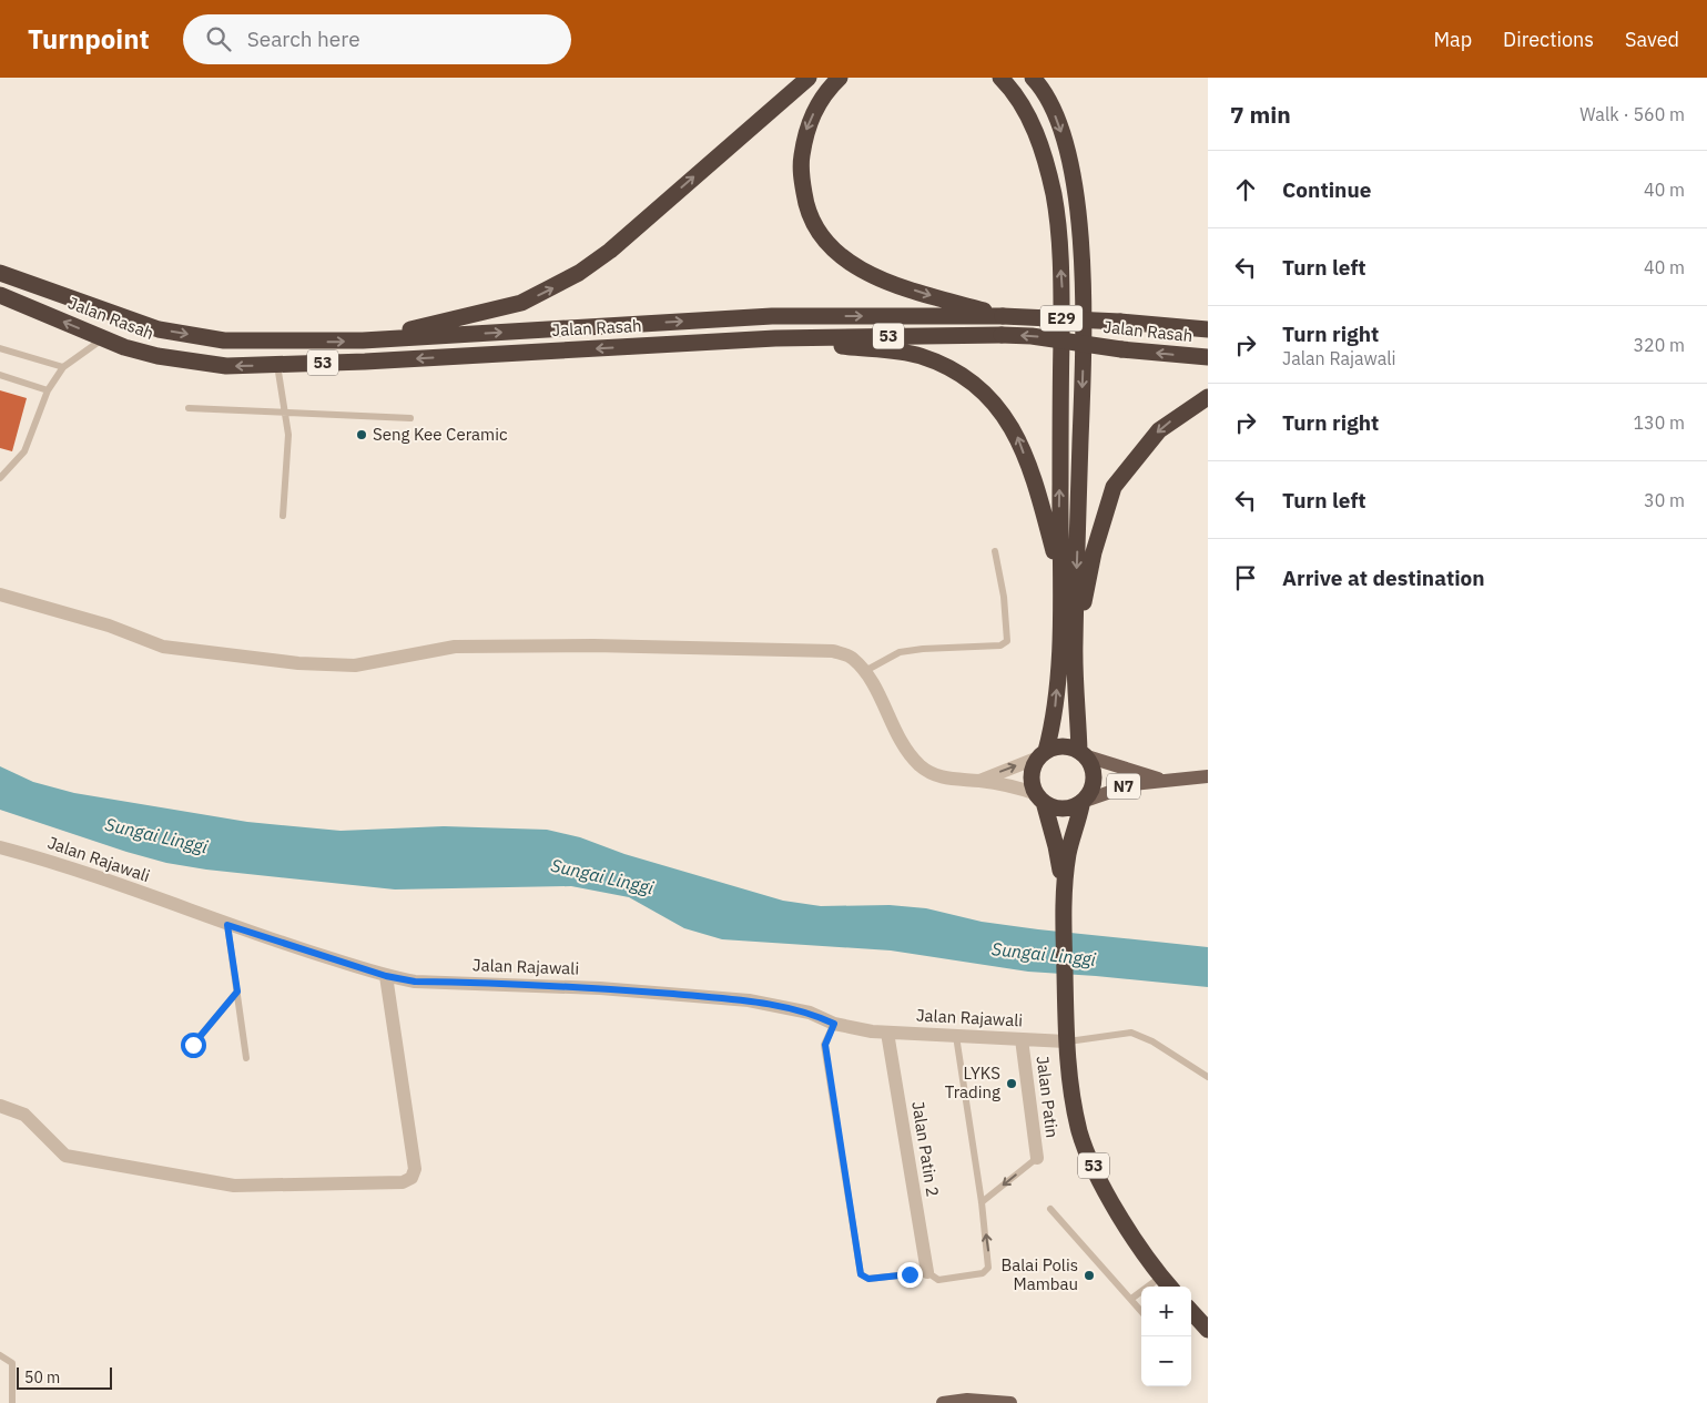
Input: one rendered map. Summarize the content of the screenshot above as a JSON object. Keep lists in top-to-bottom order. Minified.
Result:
{"streets":{"highway":["Jalan Rasah","E29","53"],"main road":["N7"],"street":["Jalan Rajawali","Jalan Patin","Jalan Patin 2"]},"crossings":[["53","N7"],["53","Jalan Rajawali"],["Jalan Rajawali","Jalan Patin"],["Jalan Rajawali","Jalan Patin 2"]],"water":["Sungai Linggi"],"places":["Seng Kee Ceramic","LYKS Trading","Balai Polis Mambau"],"scale_bar":"50 m","page":{"header":"Turnpoint","search":"Search here","nav":["Map","Directions","Saved"],"heading":["7 min","Walk · 560 m"],"list":[["Continue","40 m"],["Turn left","40 m"],["Turn right","Jalan Rajawali","320 m"],["Turn right","130 m"],["Turn left","30 m"],"Arrive at destination"],"map_buttons":["+","−"],"scale":"50 m"}}
